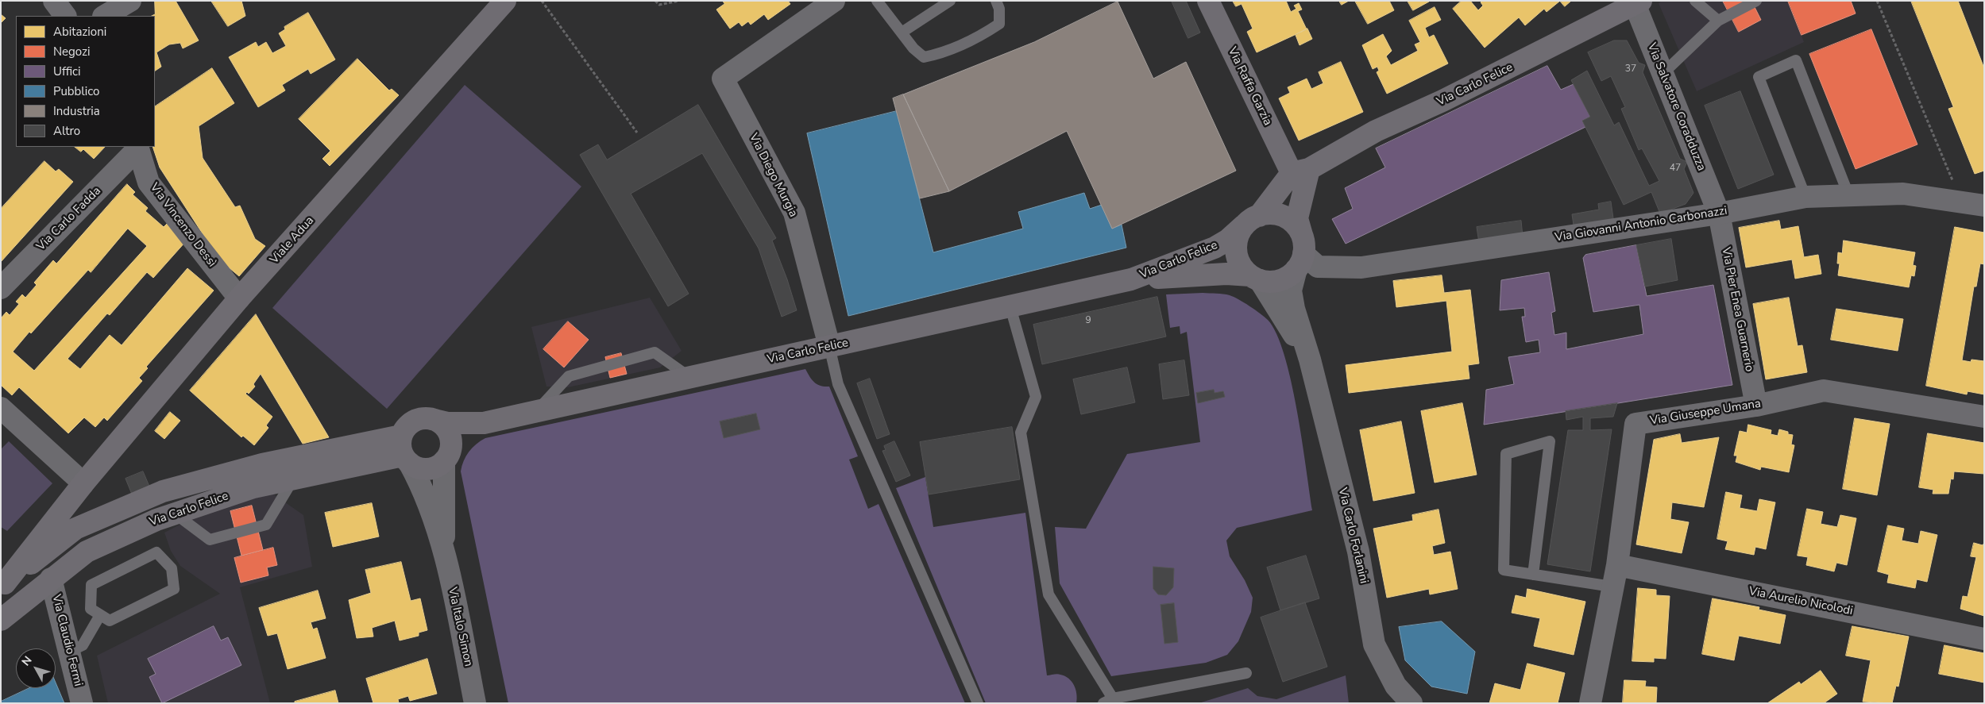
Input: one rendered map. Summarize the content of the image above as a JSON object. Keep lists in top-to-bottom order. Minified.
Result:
{"streets":{"main road":["Via Carlo Felice","Via Raffa Garzia","Viale Adua"],"street":["Via Salvatore Coradduzza","Via Diego Murgia","Via Carlo Fadda","Via Giovanni Antonio Carbonazzi","Via Vincenzo Dessì","Via Pier Enea Guarnerio","Via Giuseppe Umana","Via Carlo Forlanini","Via Aurelio Nicolodi","Via Italo Simon","Via Claudio Fermi"]},"crossings":[["Via Carlo Felice","Via Raffa Garzia"],["Via Carlo Felice","Via Salvatore Coradduzza"],["Via Carlo Felice","Via Diego Murgia"],["Via Carlo Felice","Via Giovanni Antonio Carbonazzi"],["Via Carlo Felice","Viale Adua"],["Via Carlo Felice","Via Carlo Forlanini"],["Via Carlo Felice","Via Italo Simon"],["Via Carlo Felice","Via Claudio Fermi"],["Via Salvatore Coradduzza","Via Giovanni Antonio Carbonazzi"],["Via Salvatore Coradduzza","Via Pier Enea Guarnerio"],["Via Carlo Fadda","Via Vincenzo Dessì"],["Via Giovanni Antonio Carbonazzi","Via Pier Enea Guarnerio"],["Via Giovanni Antonio Carbonazzi","Via Carlo Forlanini"],["Via Vincenzo Dessì","Viale Adua"],["Via Pier Enea Guarnerio","Via Giuseppe Umana"],["Via Giuseppe Umana","Via Aurelio Nicolodi"]],"house_numbers":["37","47","9"],"legend":["Abitazioni","Negozi","Uffici","Pubblico","Industria","Altro"],"north":"top left"}
